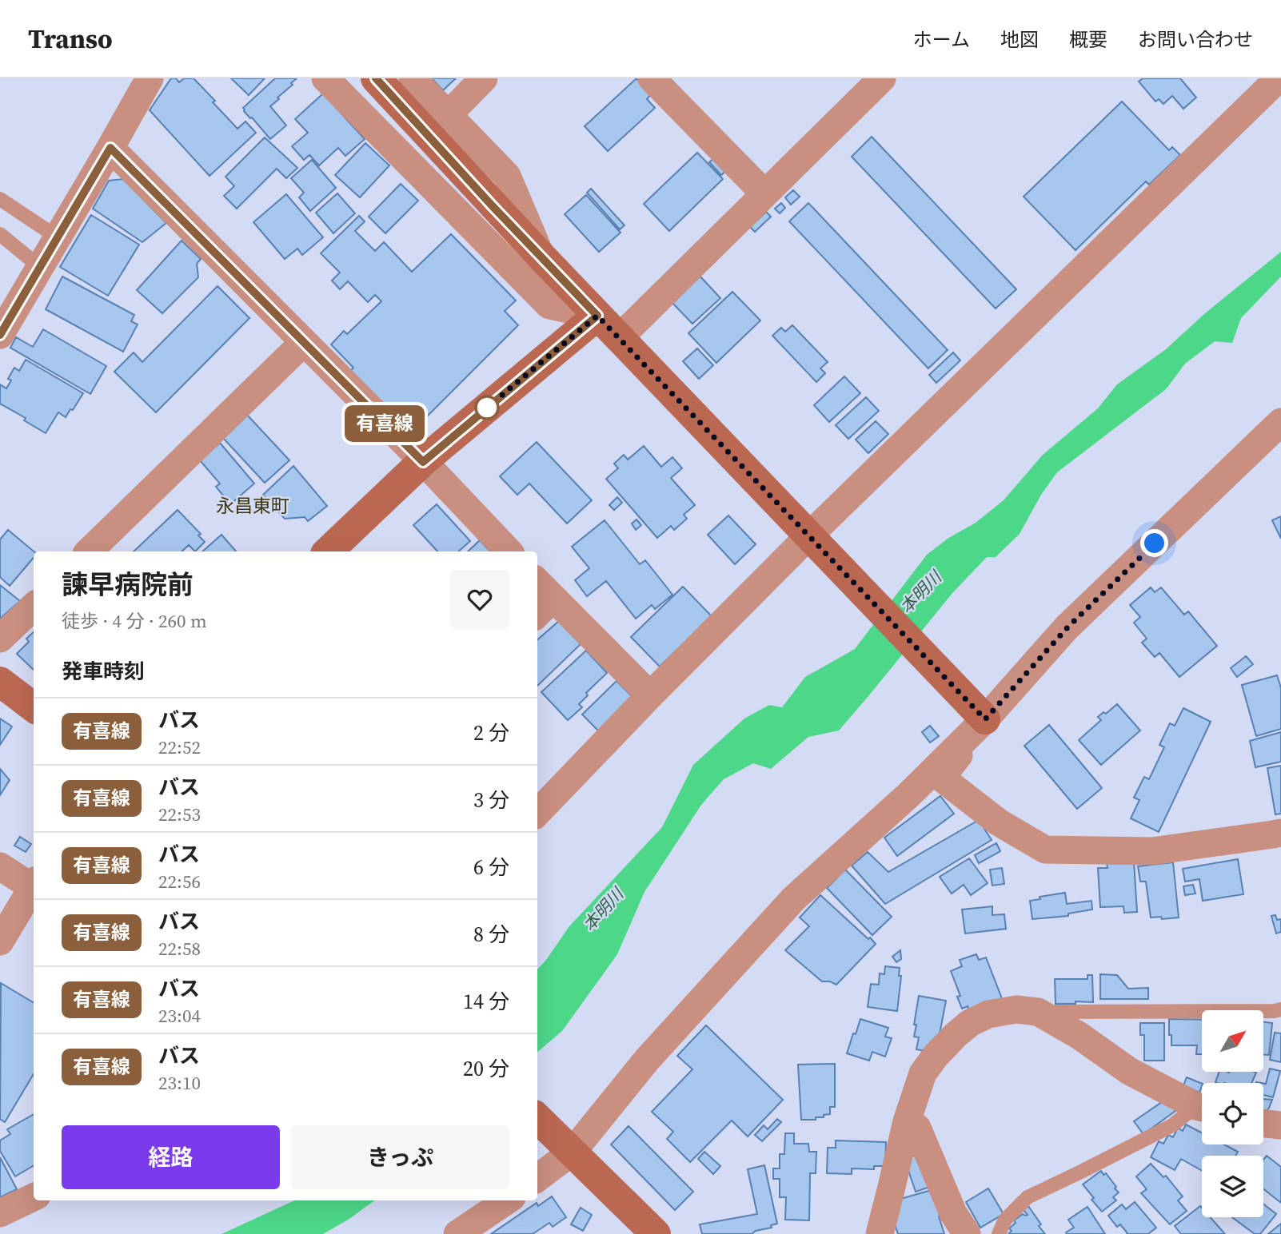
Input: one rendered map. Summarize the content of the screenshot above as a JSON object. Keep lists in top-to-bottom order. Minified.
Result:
{"districts":["永昌東町"],"water":["本明川"],"lines":["bus line 有喜線"],"north":"top right","page":{"header":"Transo","nav":["ホーム","地図","概要","お問い合わせ"],"on_map":"有喜線","heading":[["諫早病院前","徒歩 · 4 分 · 260 m"],"発車時刻"],"list":[{"mark":"有喜線","name":"バス","note":"22:52","value":"2 分"},{"mark":"有喜線","name":"バス","note":"22:53","value":"3 分"},{"mark":"有喜線","name":"バス","note":"22:56","value":"6 分"},{"mark":"有喜線","name":"バス","note":"22:58","value":"8 分"},{"mark":"有喜線","name":"バス","note":"23:04","value":"14 分"},{"mark":"有喜線","name":"バス","note":"23:10","value":"20 分"}],"buttons":["経路","きっぷ"]}}
